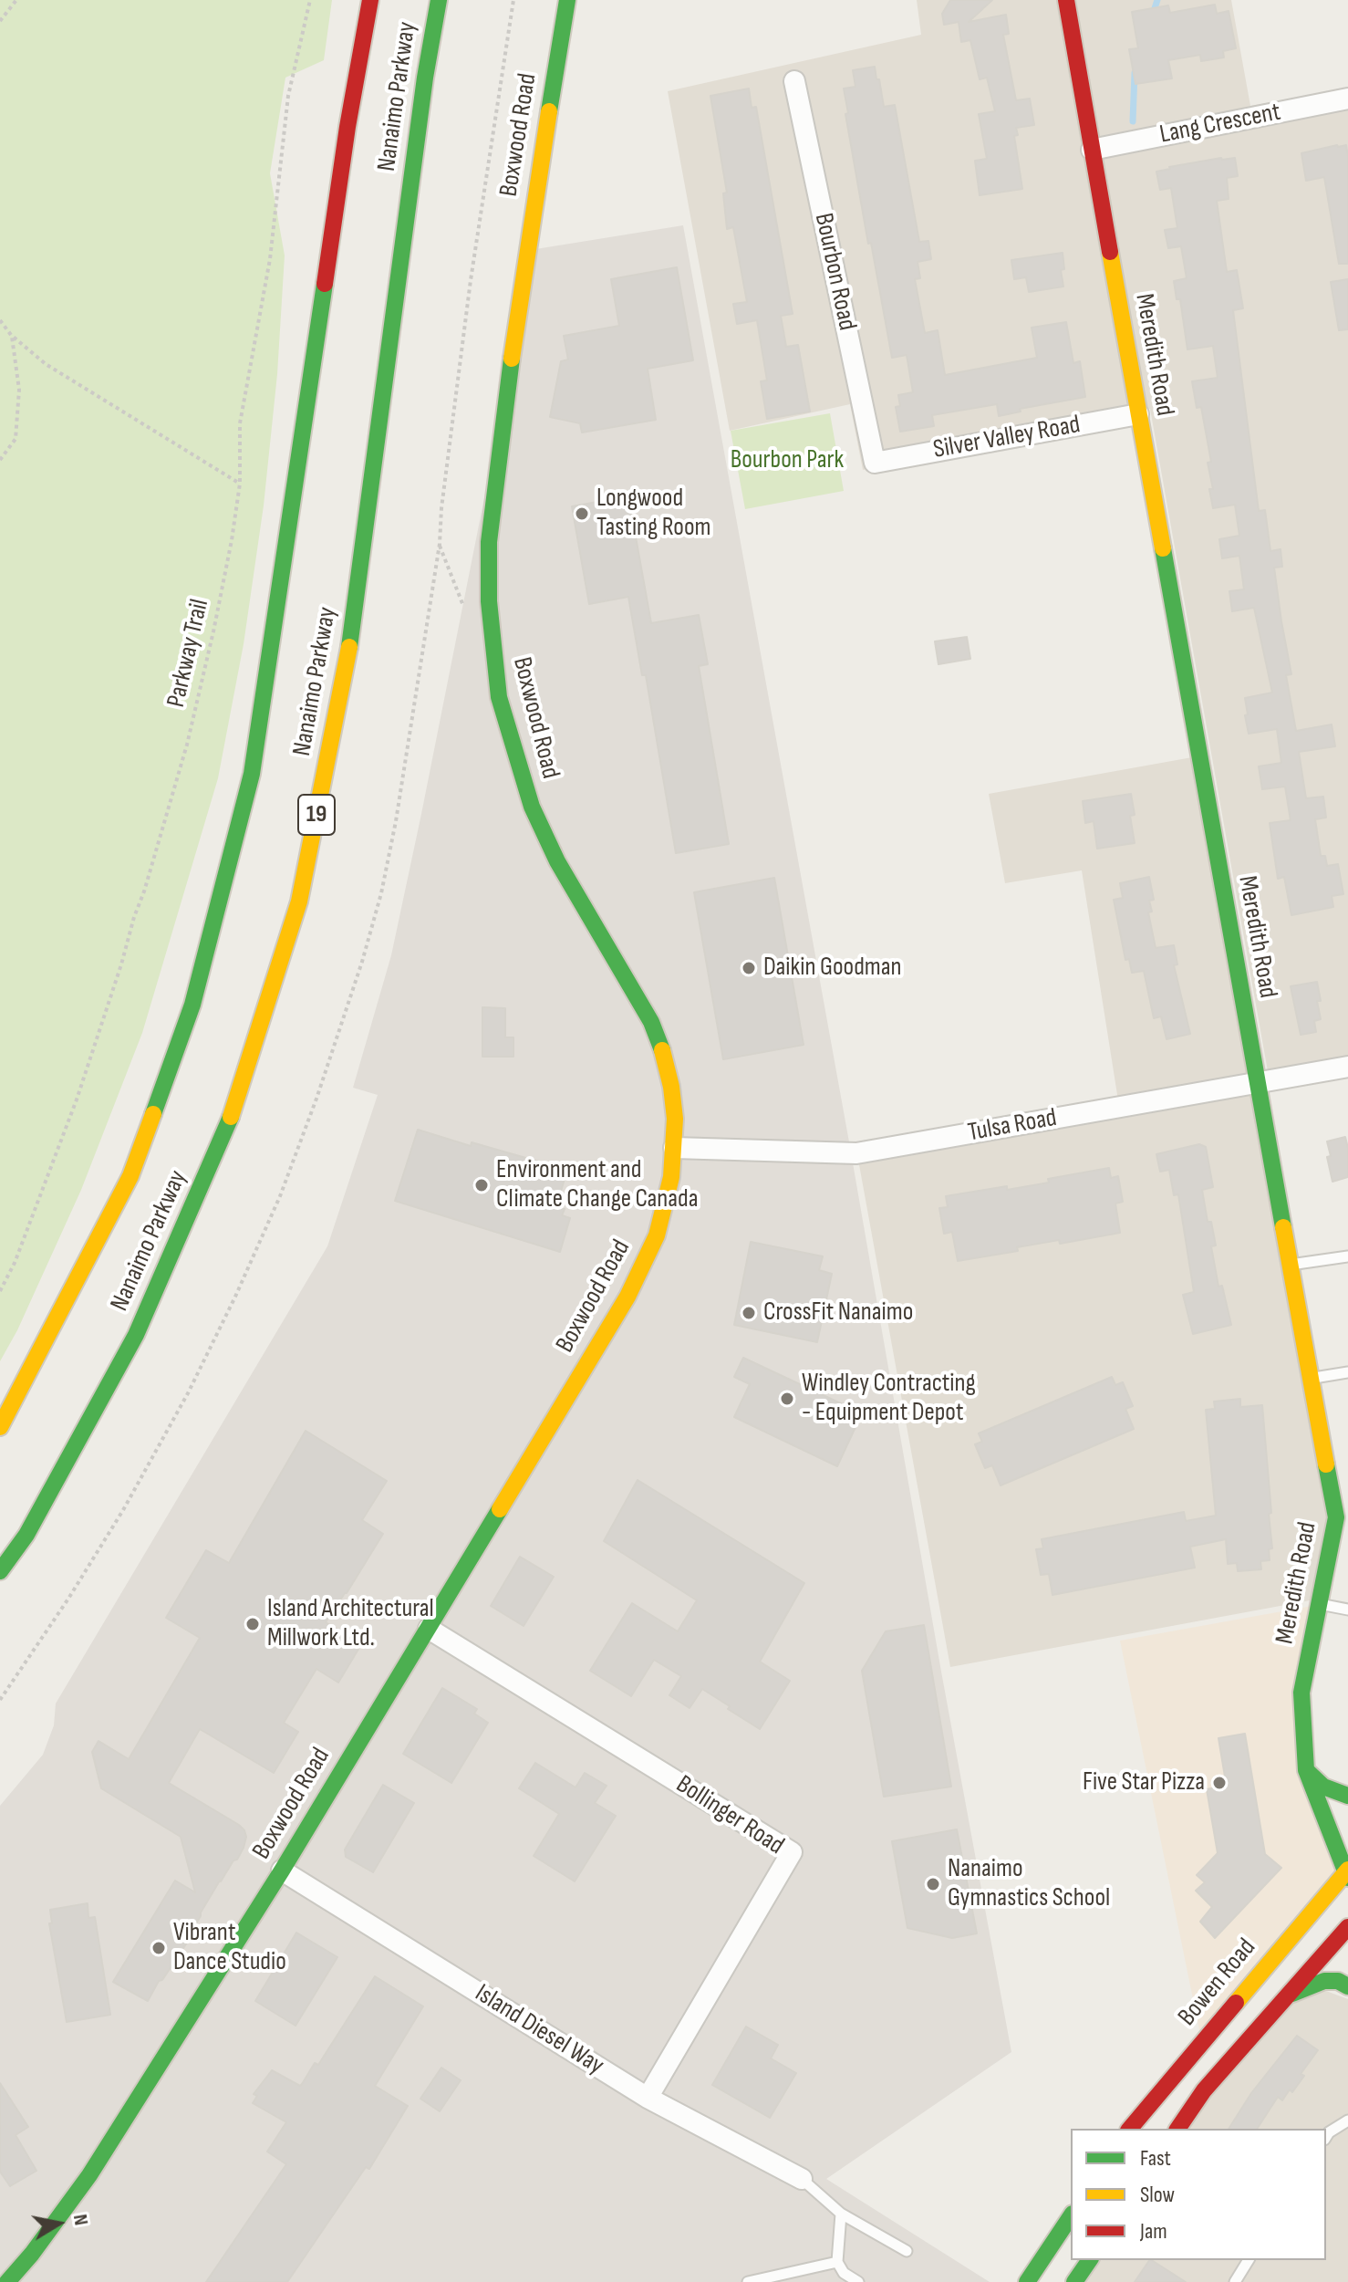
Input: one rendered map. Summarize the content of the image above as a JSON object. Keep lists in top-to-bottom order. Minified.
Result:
{"streets":{"main road":["Nanaimo Parkway","Boxwood Road","Meredith Road","19","Bowen Road"],"street":["Lang Crescent","Bourbon Road","Silver Valley Road","Tulsa Road","Bollinger Road","Island Diesel Way"],"path":["Parkway Trail"]},"crossings":[["Lang Crescent","Meredith Road"],["Boxwood Road","Tulsa Road"],["Boxwood Road","Bollinger Road"],["Boxwood Road","Island Diesel Way"],["Bourbon Road","Silver Valley Road"],["Meredith Road","Silver Valley Road"],["Meredith Road","Tulsa Road"],["Meredith Road","Bowen Road"],["Bollinger Road","Island Diesel Way"]],"parks":["Bourbon Park"],"places":["Longwood Tasting Room","Daikin Goodman","Environment and Climate Change Canada","CrossFit Nanaimo","Windley Contracting - Equipment Depot","Island Architectural Millwork Ltd.","Five Star Pizza","Nanaimo Gymnastics School","Vibrant Dance Studio"],"legend":["Fast","Slow","Jam"],"north":"right"}
